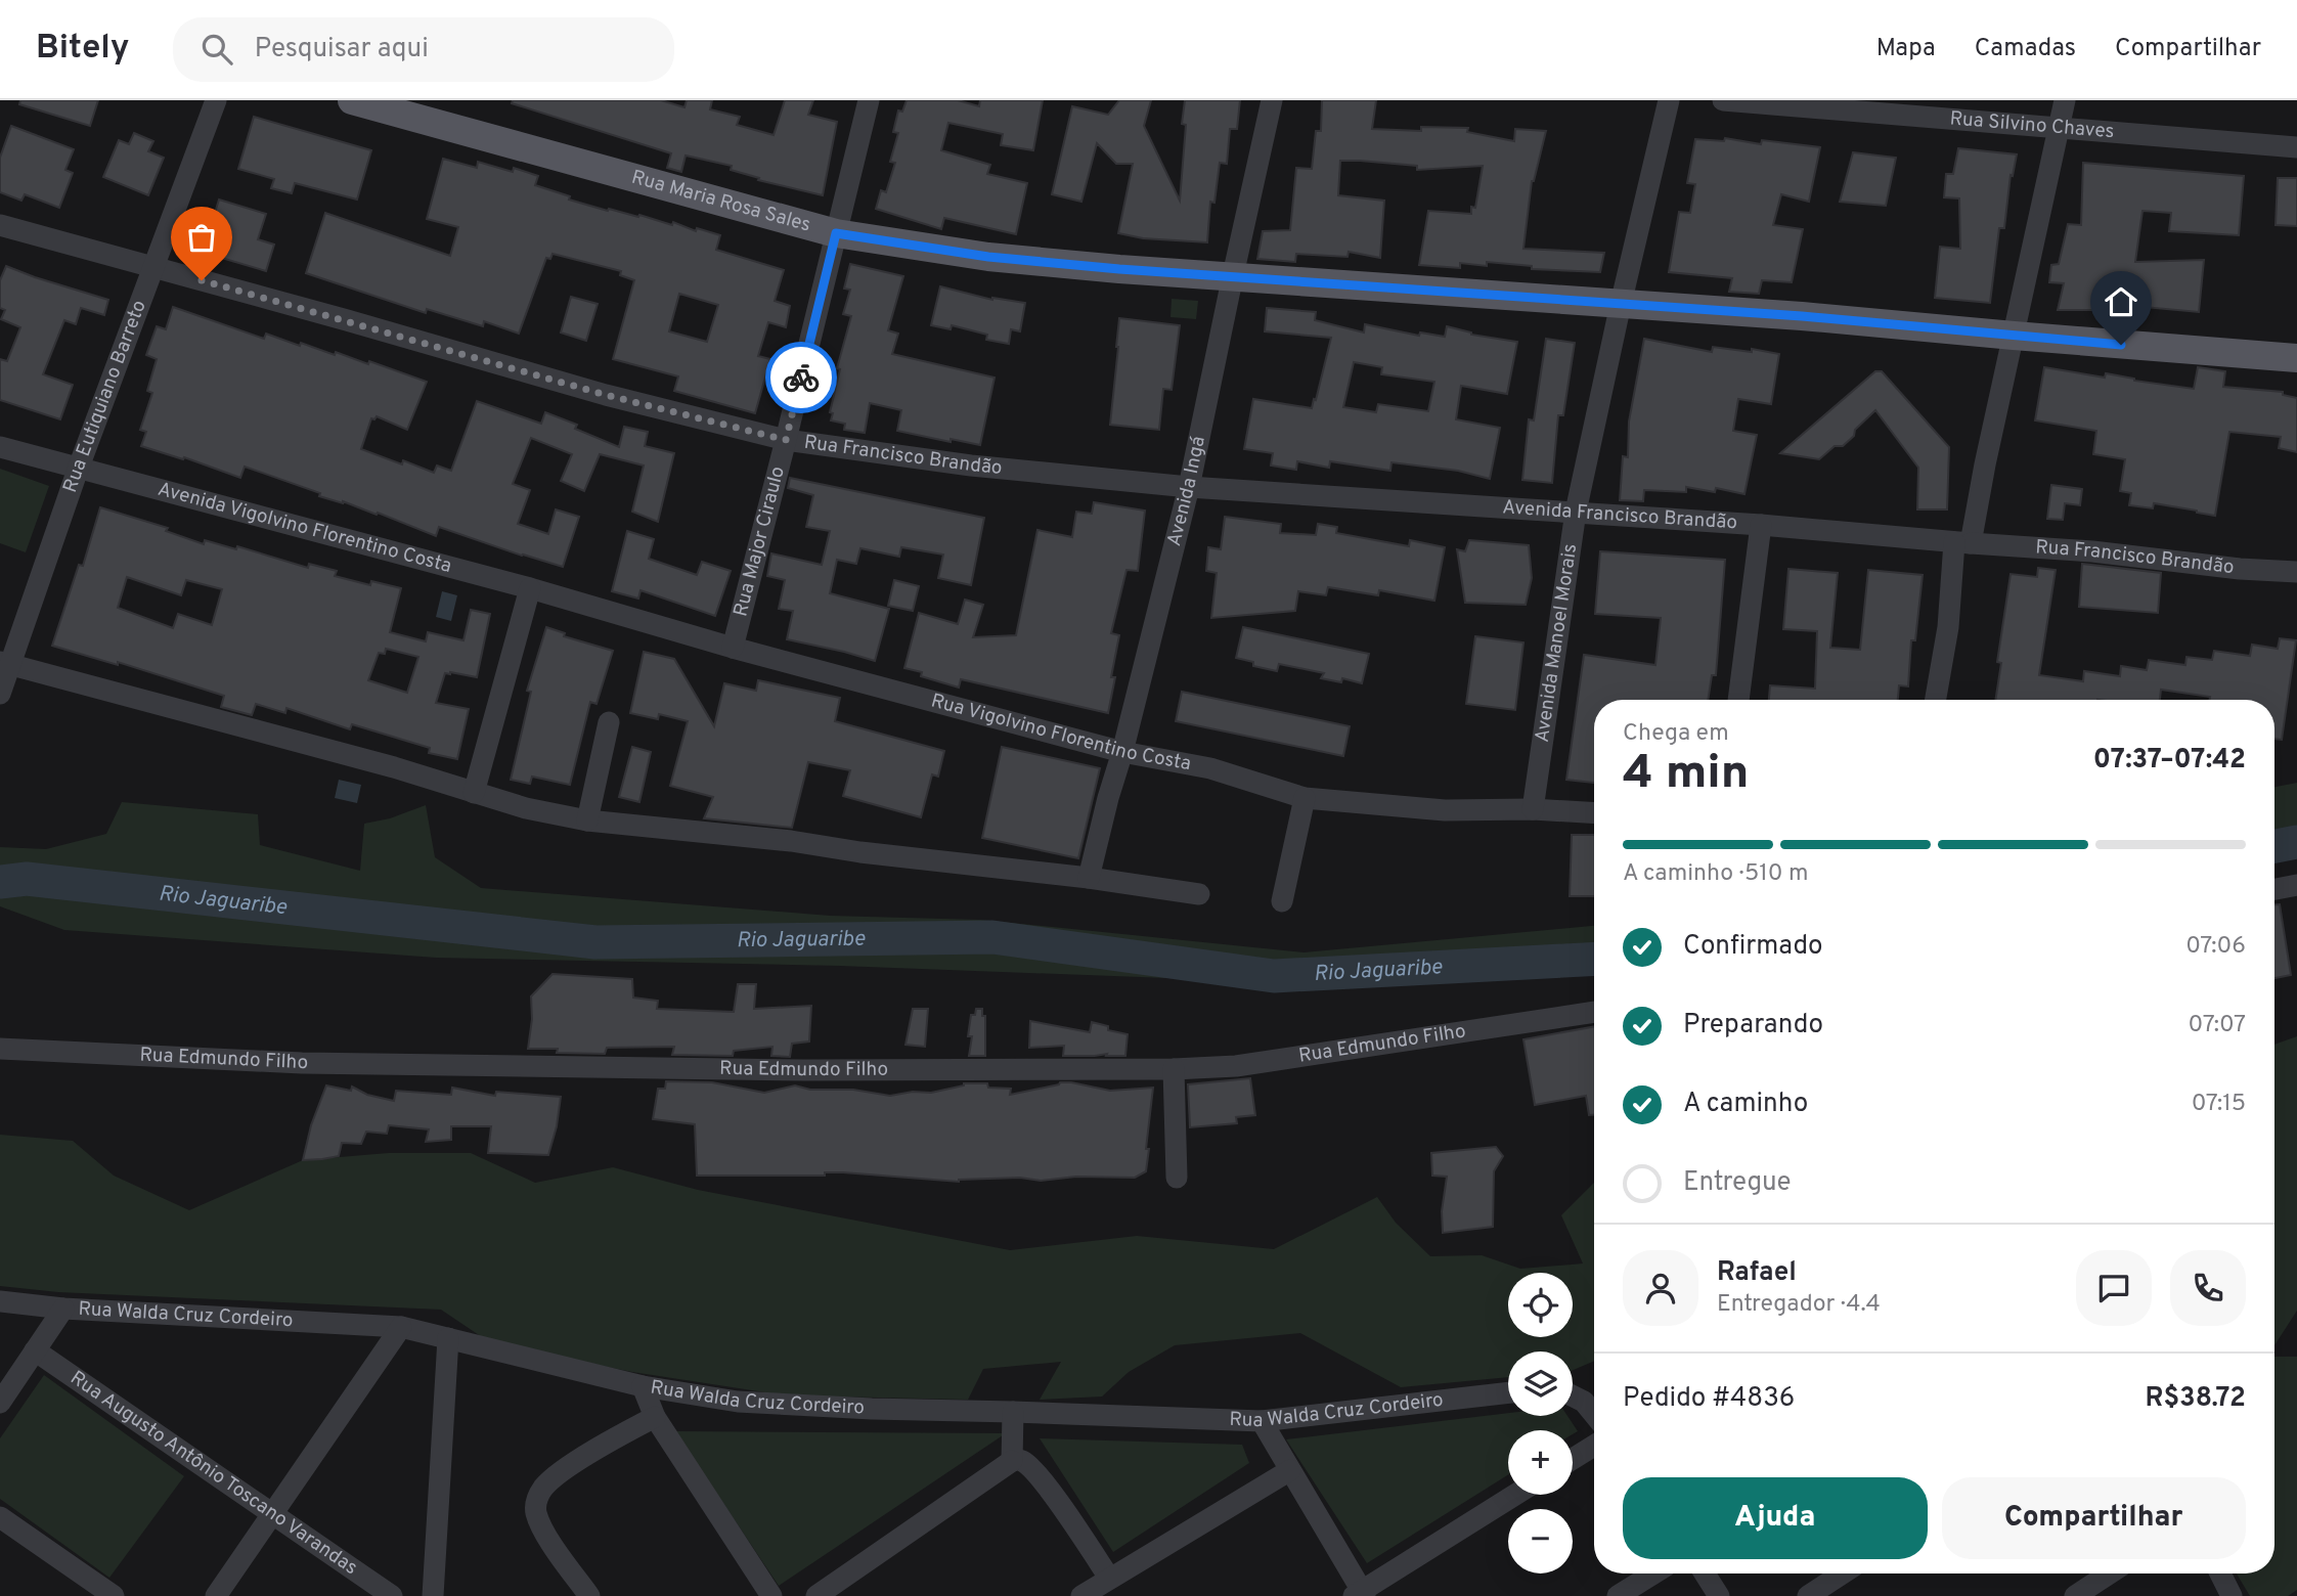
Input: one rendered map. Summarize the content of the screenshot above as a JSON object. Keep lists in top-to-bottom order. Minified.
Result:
{"streets":{"main road":["Rua Maria Rosa Sales"],"street":["Rua Silvino Chaves","Rua Eutiquiano Barreto","Rua Francisco Brandão","Avenida Ingá","Avenida Francisco Brandão","Avenida Vigolvino Florentino Costa","Rua Major Ciraulo","Avenida Manoel Morais","Rua Vigolvino Florentino Costa","Rua Edmundo Filho","Rua Walda Cruz Cordeiro","Rua Augusto Antônio Toscano Varandas"]},"crossings":[["Rua Maria Rosa Sales","Avenida Ingá"],["Rua Maria Rosa Sales","Rua Major Ciraulo"],["Rua Maria Rosa Sales","Avenida Manoel Morais"],["Rua Eutiquiano Barreto","Rua Francisco Brandão"],["Rua Eutiquiano Barreto","Avenida Vigolvino Florentino Costa"],["Rua Francisco Brandão","Avenida Ingá"],["Rua Francisco Brandão","Avenida Francisco Brandão"],["Rua Francisco Brandão","Rua Major Ciraulo"],["Avenida Ingá","Avenida Francisco Brandão"],["Avenida Ingá","Rua Vigolvino Florentino Costa"],["Avenida Francisco Brandão","Avenida Manoel Morais"],["Avenida Vigolvino Florentino Costa","Rua Vigolvino Florentino Costa"],["Rua Major Ciraulo","Rua Vigolvino Florentino Costa"],["Avenida Manoel Morais","Rua Vigolvino Florentino Costa"]],"water":["Rio Jaguaribe"],"page":{"header":"Bitely","search":"Pesquisar aqui","nav":["Mapa","Camadas","Compartilhar"],"heading":["4 min","Chega em","07:37–07:42"],"panel":["Rafael","Entregador · 4.4","Pedido #4836","R$38.72"],"bar":"A caminho · 510 m","list":[["Confirmado","07:06"],["Preparando","07:07"],["A caminho","07:15"],"Entregue"],"map_buttons":["+","−"],"buttons":["Ajuda","Compartilhar"]}}
